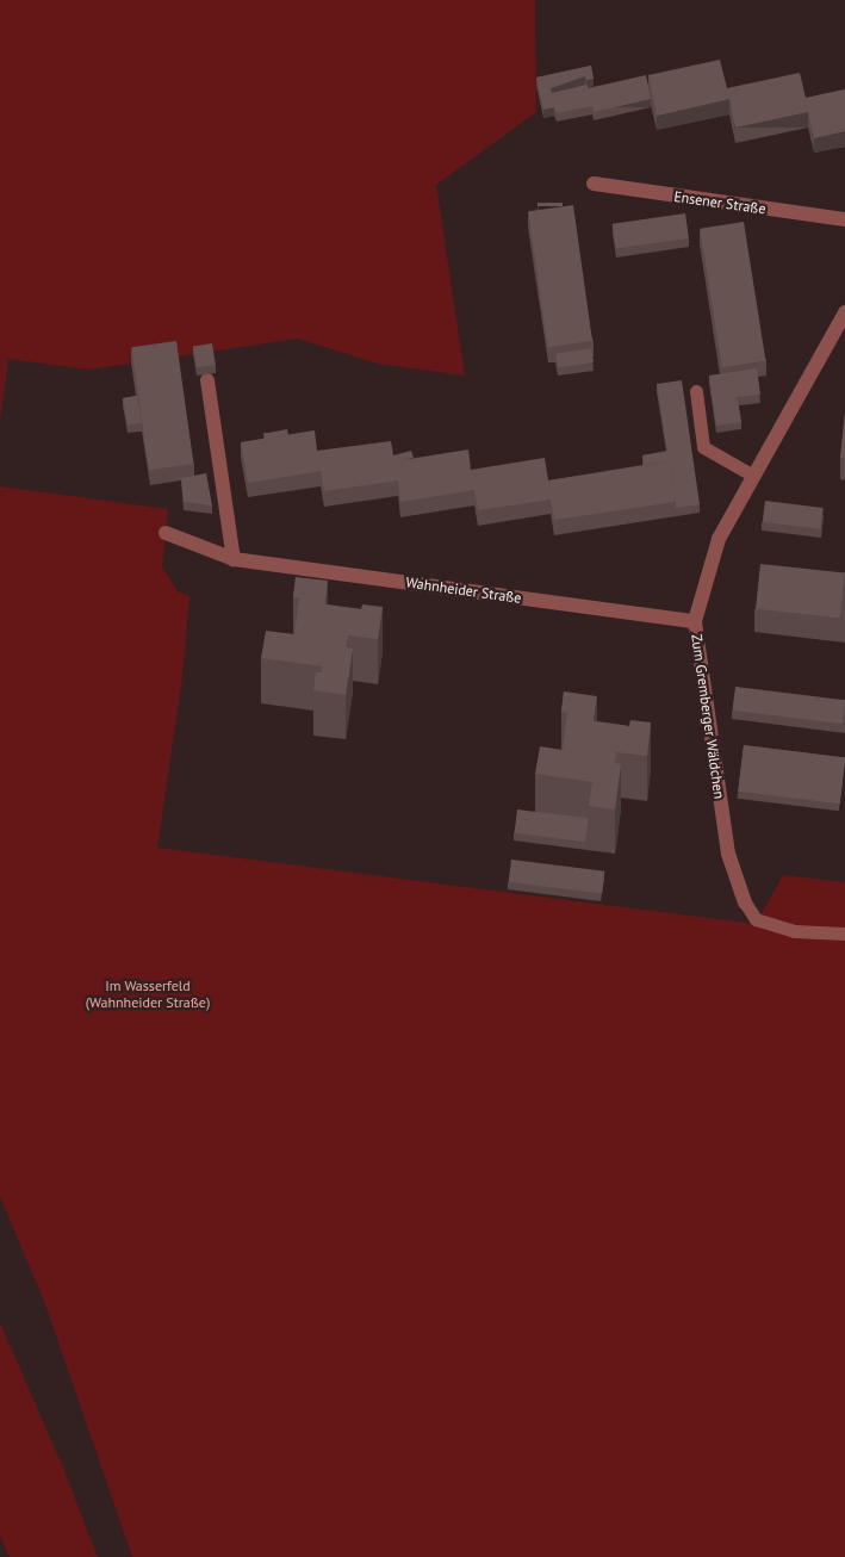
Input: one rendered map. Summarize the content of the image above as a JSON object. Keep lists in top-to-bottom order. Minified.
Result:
{"streets":{"street":["Ensener Straße","Wahnheider Straße","Zum Gremberger Wäldchen"]},"crossings":[["Wahnheider Straße","Zum Gremberger Wäldchen"]],"parks":["Im Wasserfeld (Wahnheider Straße)"]}
